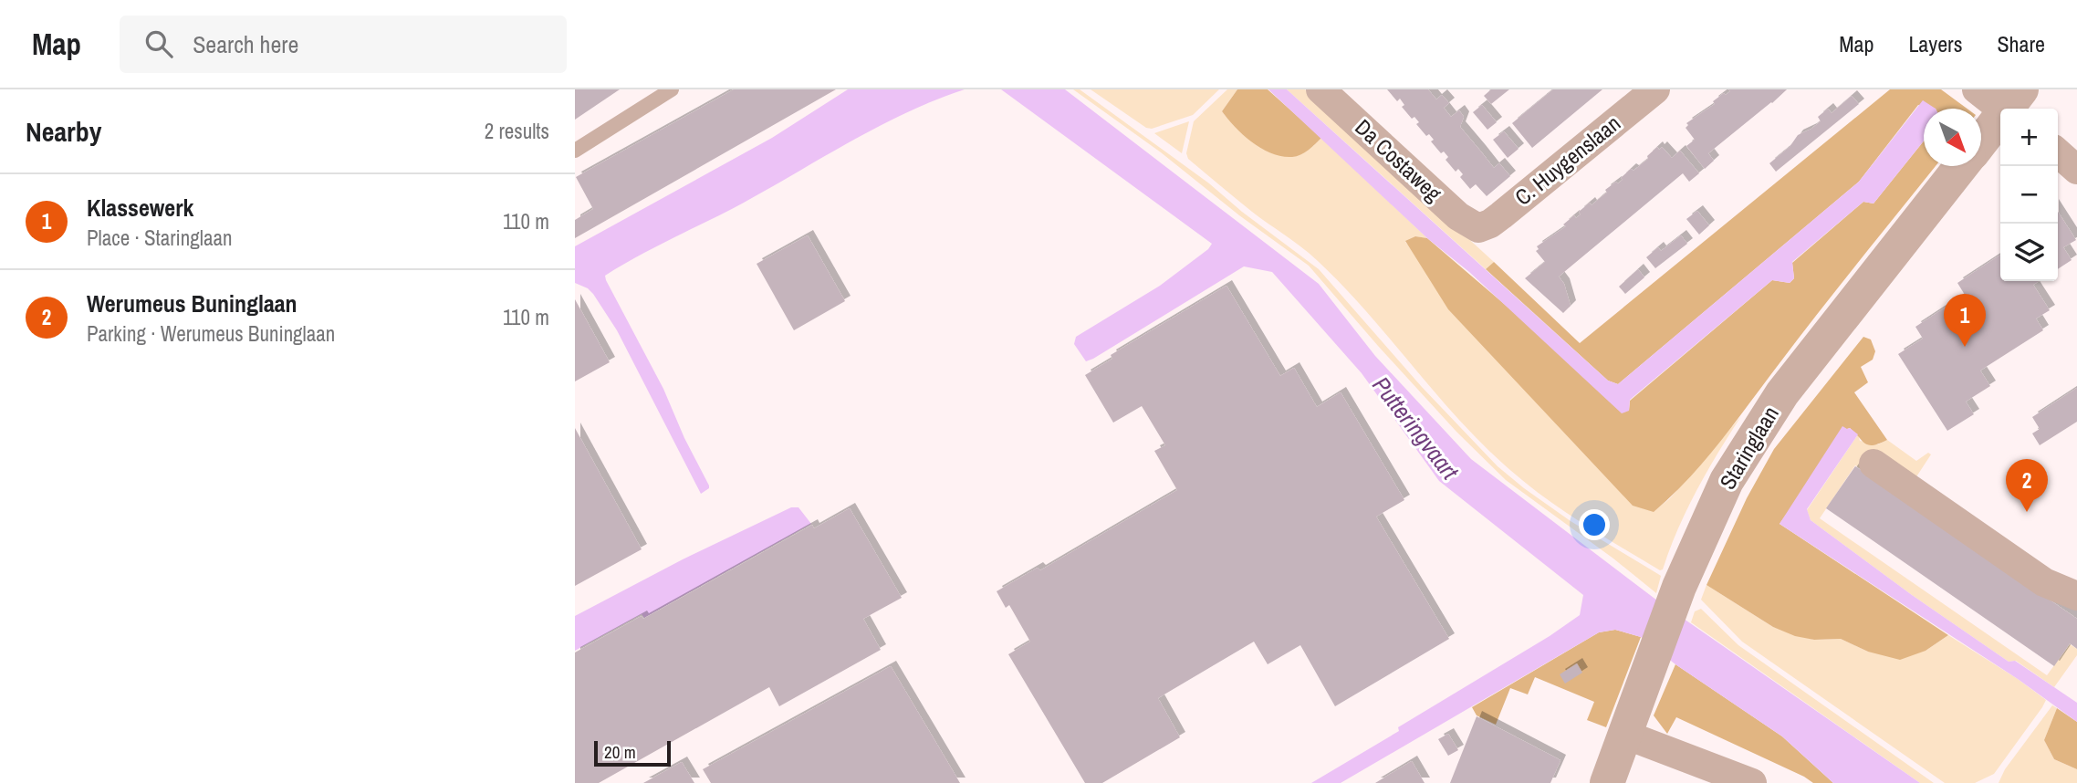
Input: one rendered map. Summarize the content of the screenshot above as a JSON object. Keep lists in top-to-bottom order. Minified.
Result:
{"streets":{"street":["Da Costaweg","C. Huygenslaan","Staringlaan"]},"crossings":[["Da Costaweg","C. Huygenslaan"]],"water":["Putteringvaart"],"scale_bar":"20 m","north":"bottom right","page":{"header":"Map","search":"Search here","nav":["Map","Layers","Share"],"heading":["Nearby","2 results"],"map_buttons":["+","−"],"list":[{"mark":"1","name":"Klassewerk","note":"Place · Staringlaan","value":"110 m"},{"mark":"2","name":"Werumeus Buninglaan","note":"Parking · Werumeus Buninglaan","value":"110 m"}],"pins":["1","2"],"scale":"20 m"}}
